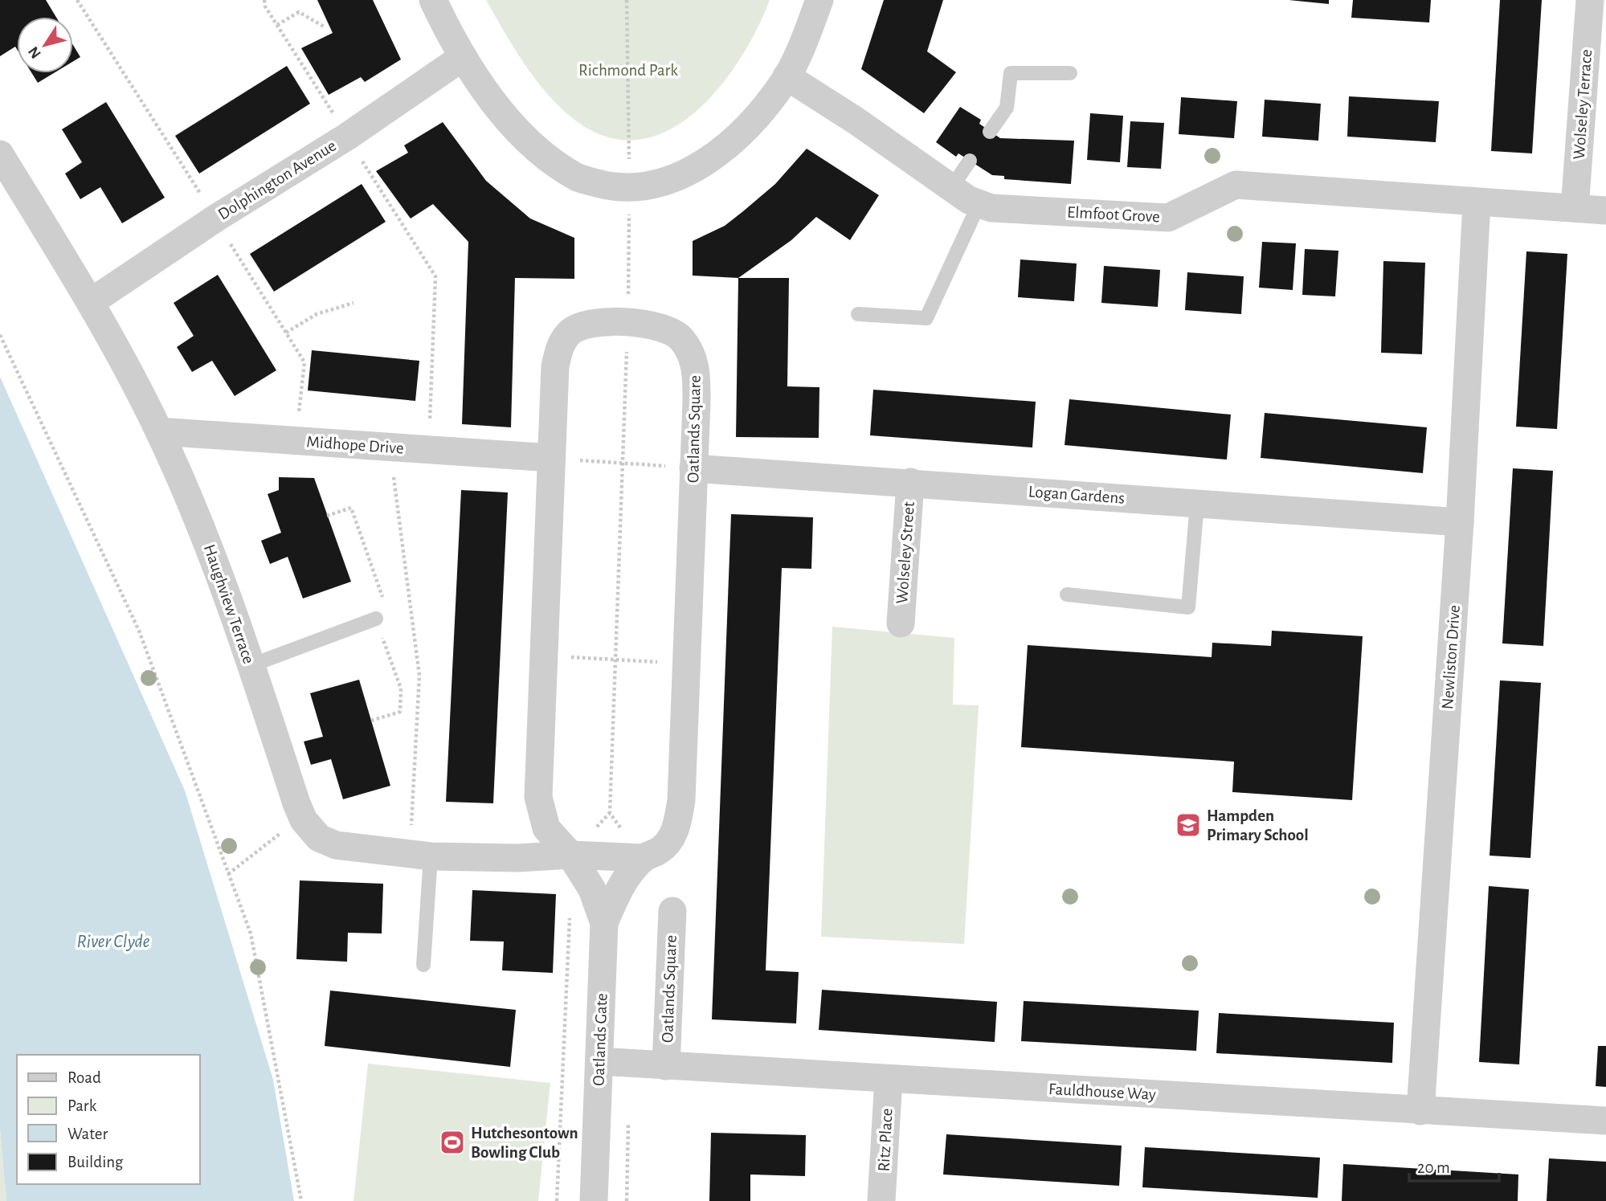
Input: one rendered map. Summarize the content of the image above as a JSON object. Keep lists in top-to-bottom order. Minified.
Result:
{"streets":{"street":["Wolseley Terrace","Dolphington Avenue","Elmfoot Grove","Oatlands Square","Midhope Drive","Logan Gardens","Wolseley Street","Haughview Terrace","Newliston Drive","Oatlands Gate","Fauldhouse Way","Ritz Place"]},"crossings":[["Wolseley Terrace","Elmfoot Grove"],["Dolphington Avenue","Haughview Terrace"],["Elmfoot Grove","Newliston Drive"],["Oatlands Square","Midhope Drive"],["Oatlands Square","Logan Gardens"],["Oatlands Square","Haughview Terrace"],["Oatlands Square","Oatlands Gate"],["Oatlands Square","Fauldhouse Way"],["Midhope Drive","Haughview Terrace"],["Logan Gardens","Wolseley Street"],["Logan Gardens","Newliston Drive"],["Newliston Drive","Fauldhouse Way"],["Oatlands Gate","Fauldhouse Way"],["Fauldhouse Way","Ritz Place"]],"water":["River Clyde"],"parks":["Richmond Park"],"places":{"school or university":["Hampden Primary School"],"sports":["Hutchesontown Bowling Club"]},"legend":["Road","Park","Water","Building"],"scale_bar":"20 m","north":"bottom left"}
